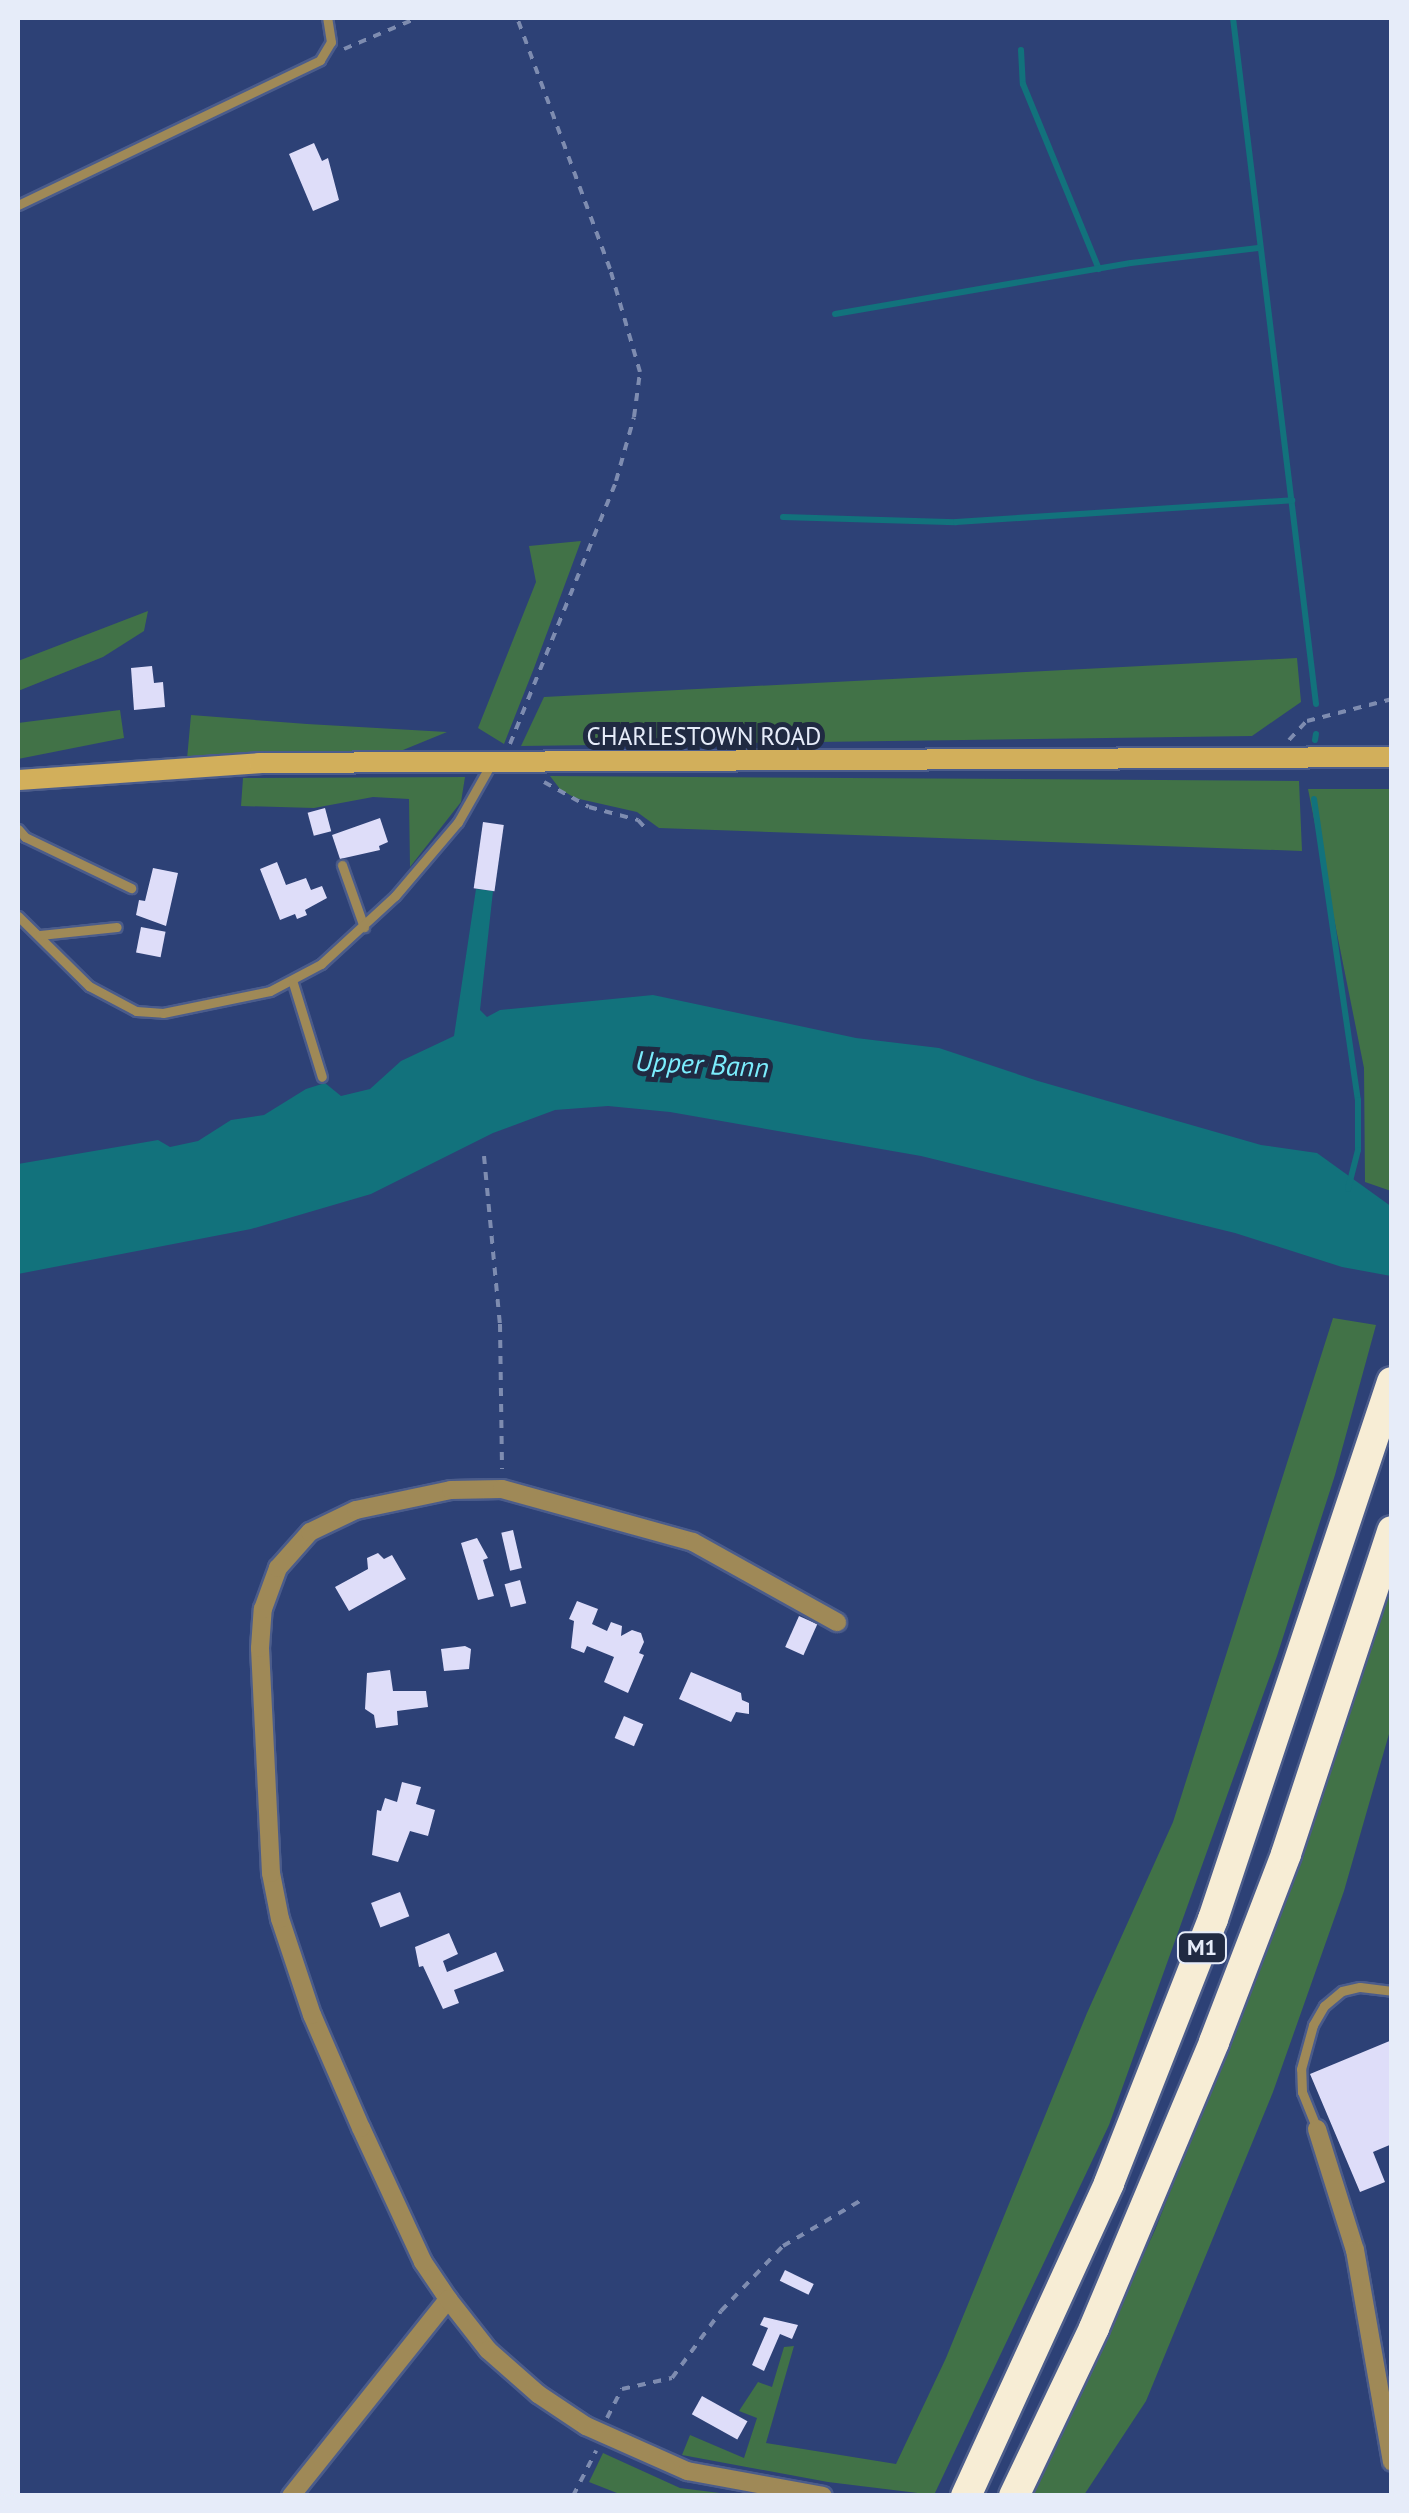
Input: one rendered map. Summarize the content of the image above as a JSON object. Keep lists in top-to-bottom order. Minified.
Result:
{"streets":{"highway":["M1"],"main road":["CHARLESTOWN ROAD"]},"water":["Upper Bann"]}
